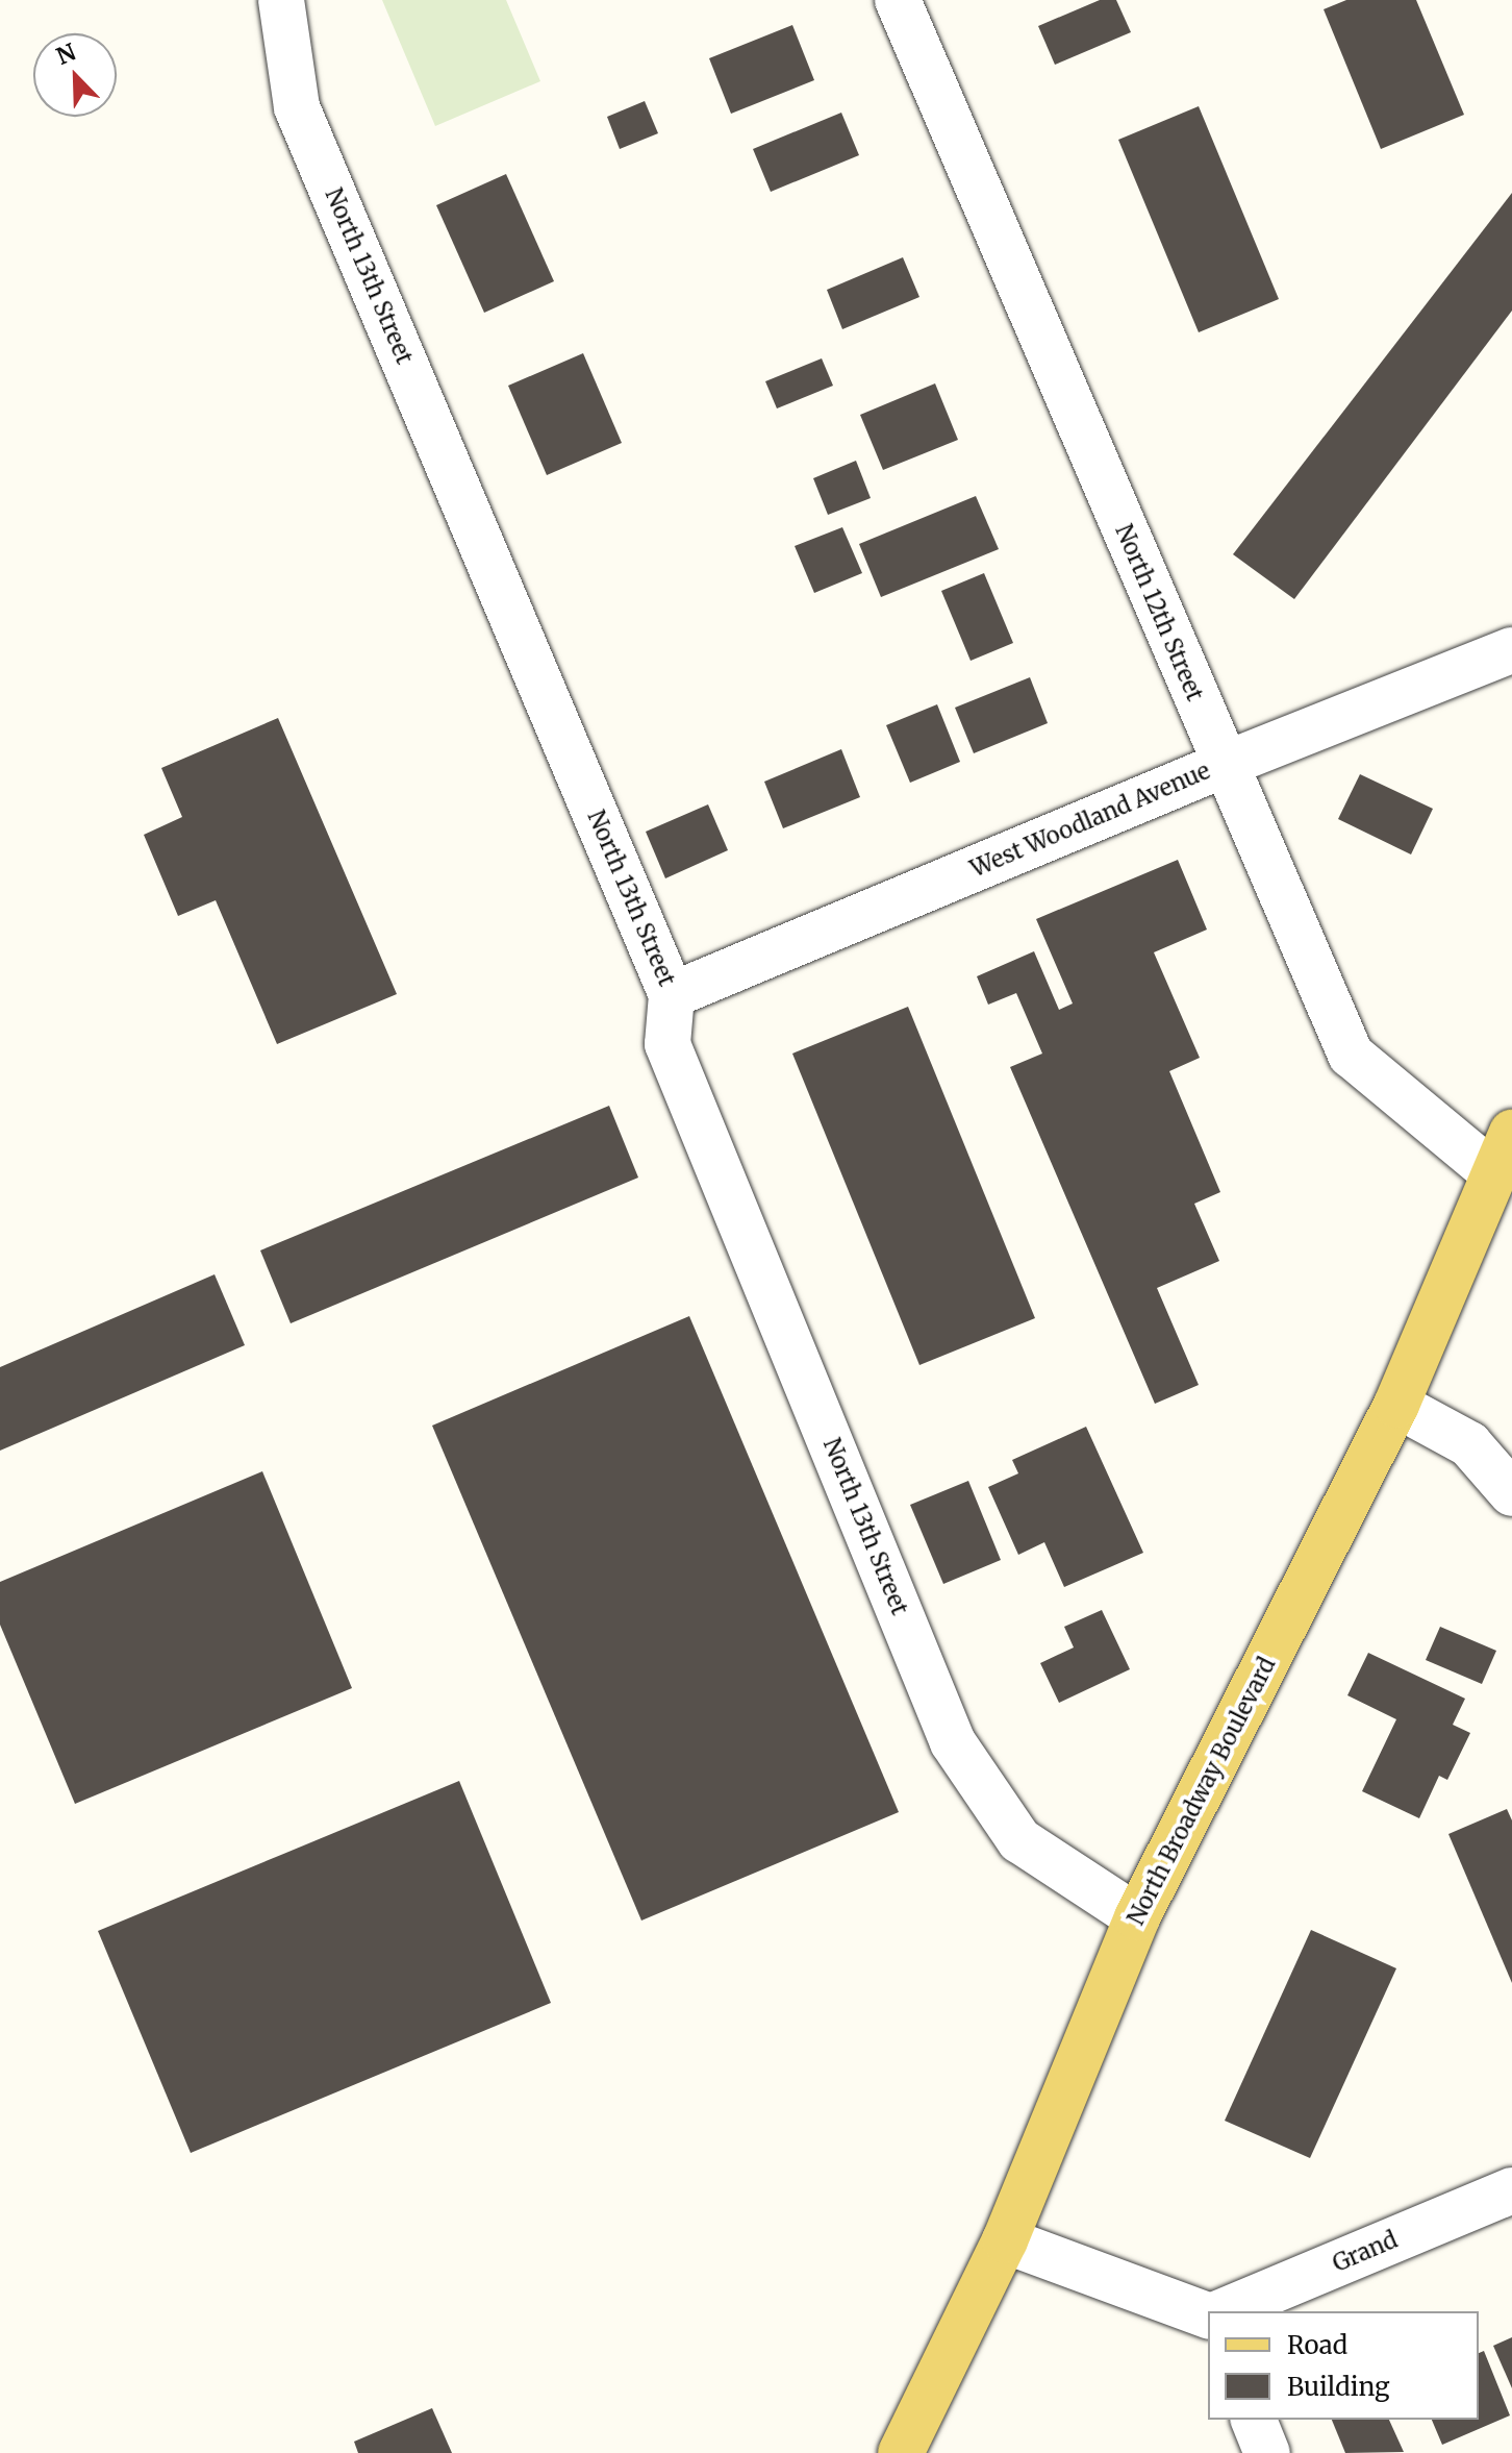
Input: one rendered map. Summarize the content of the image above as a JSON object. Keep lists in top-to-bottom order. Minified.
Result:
{"streets":{"main road":["North Broadway Boulevard"],"street":["North 13th Street","North 12th Street","West Woodland Avenue","Grand"]},"crossings":[["North 13th Street","West Woodland Avenue"],["North 13th Street","North Broadway Boulevard"],["North 12th Street","West Woodland Avenue"],["North 12th Street","North Broadway Boulevard"]],"legend":["Road","Building"],"north":"top left"}
